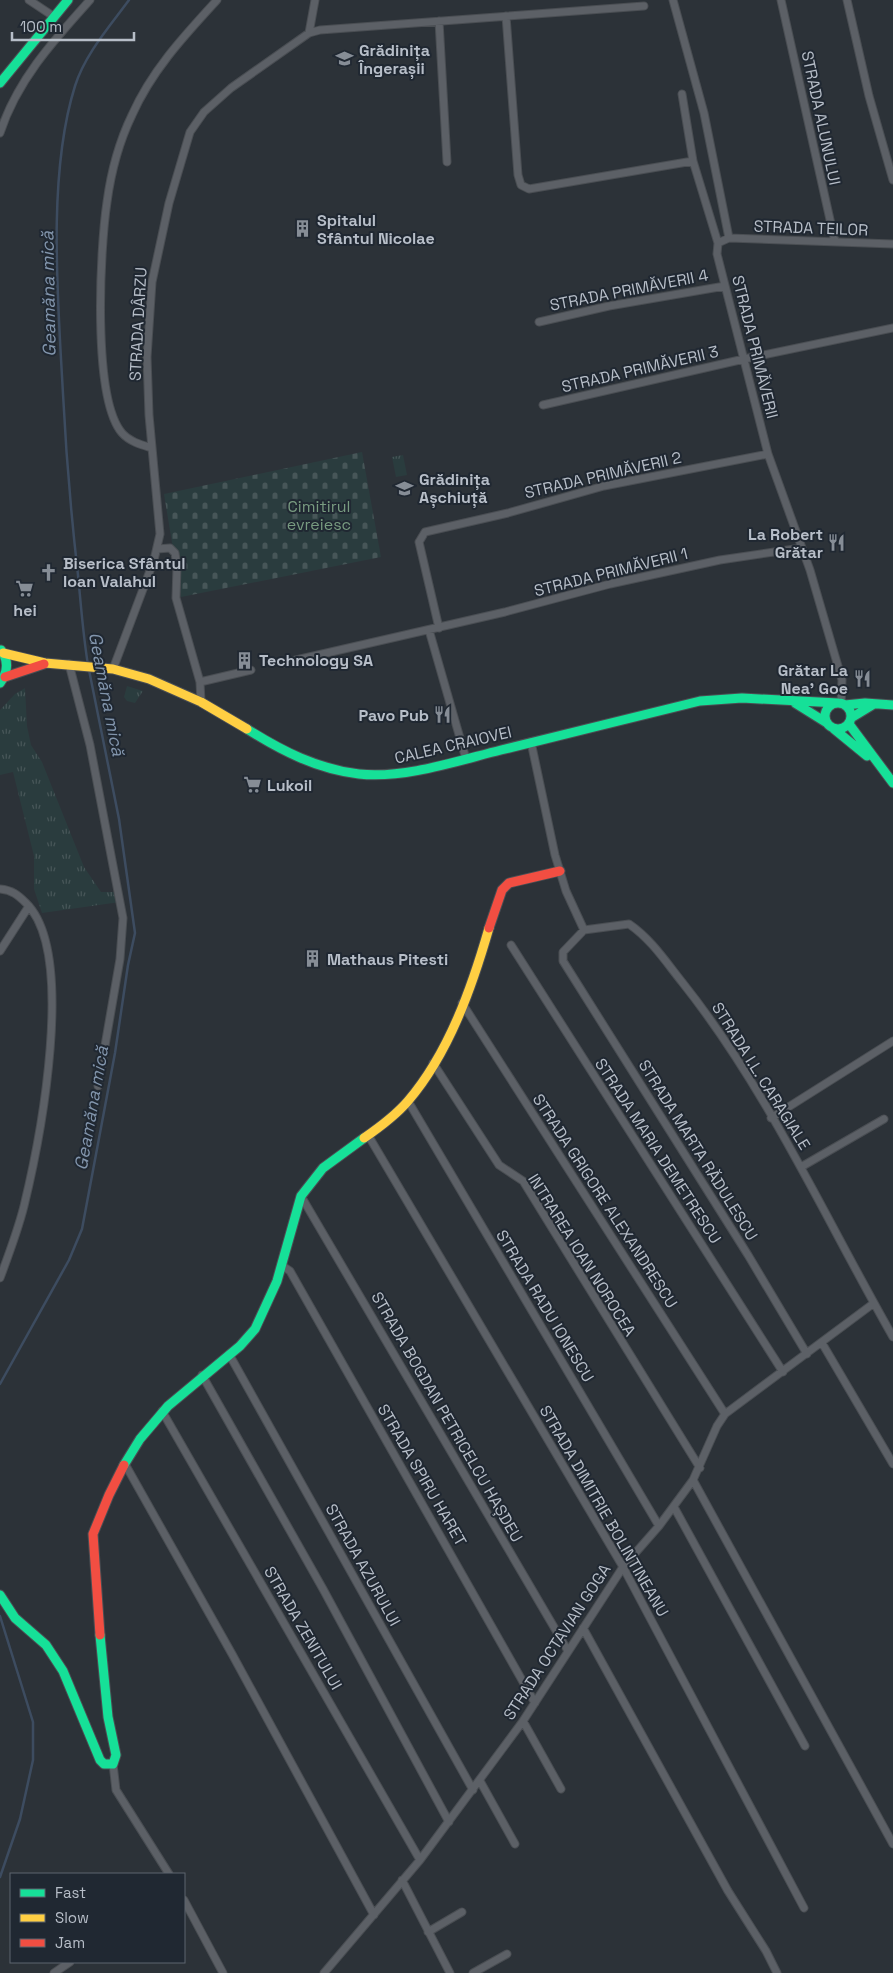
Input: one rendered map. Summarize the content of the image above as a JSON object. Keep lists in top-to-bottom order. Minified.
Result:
{"streets":{"main road":["CALEA CRAIOVEI"],"street":["STRADA ALUNULUI","STRADA TEILOR","STRADA PRIMĂVERII 4","STRADA DÂRZU","STRADA PRIMĂVERII","STRADA PRIMĂVERII 3","STRADA PRIMĂVERII 2","STRADA PRIMĂVERII 1","STRADA I.L. CARAGIALE","STRADA MARTA RĂDULESCU","STRADA MARIA DEMETRESCU","STRADA GRIGORE ALEXANDRESCU","INTRAREA IOAN NOROCEA","STRADA RADU IONESCU","STRADA BOGDAN PETRICELCU HAȘDEU","STRADA SPIRU HARET","STRADA DIMITRIE BOLINTINEANU","STRADA AZURULUI","STRADA ZENITULUI","STRADA OCTAVIAN GOGA"]},"crossings":[["STRADA ALUNULUI","STRADA TEILOR"],["STRADA PRIMĂVERII 4","STRADA PRIMĂVERII"],["STRADA DÂRZU","CALEA CRAIOVEI"],["STRADA PRIMĂVERII","STRADA PRIMĂVERII 3"],["STRADA PRIMĂVERII","STRADA PRIMĂVERII 2"],["STRADA PRIMĂVERII","STRADA PRIMĂVERII 1"],["STRADA PRIMĂVERII","CALEA CRAIOVEI"],["STRADA PRIMĂVERII 2","STRADA PRIMĂVERII 1"],["STRADA I.L. CARAGIALE","STRADA MARTA RĂDULESCU"],["STRADA I.L. CARAGIALE","STRADA OCTAVIAN GOGA"],["STRADA MARTA RĂDULESCU","STRADA OCTAVIAN GOGA"],["STRADA MARIA DEMETRESCU","STRADA OCTAVIAN GOGA"],["STRADA GRIGORE ALEXANDRESCU","STRADA OCTAVIAN GOGA"],["INTRAREA IOAN NOROCEA","STRADA OCTAVIAN GOGA"],["STRADA RADU IONESCU","STRADA OCTAVIAN GOGA"],["STRADA BOGDAN PETRICELCU HAȘDEU","STRADA OCTAVIAN GOGA"],["STRADA SPIRU HARET","STRADA OCTAVIAN GOGA"],["STRADA DIMITRIE BOLINTINEANU","STRADA OCTAVIAN GOGA"],["STRADA AZURULUI","STRADA OCTAVIAN GOGA"],["STRADA ZENITULUI","STRADA OCTAVIAN GOGA"]],"water":["Geamăna mică"],"parks":["Cimitirul evreiesc"],"places":{"school or university":["Grădinița Îngerașii","Grădinița Așchiuță"],"building":["Spitalul Sfântul Nicolae","Technology SA","Mathaus Pitesti"],"restaurant":["La Robert Grătar","Grătar La Nea' Goe","Pavo Pub"],"church":["Biserica Sfântul Ioan Valahul"],"supermarket":["hei","Lukoil"]},"legend":["Fast","Slow","Jam"],"scale_bar":"100 m"}
